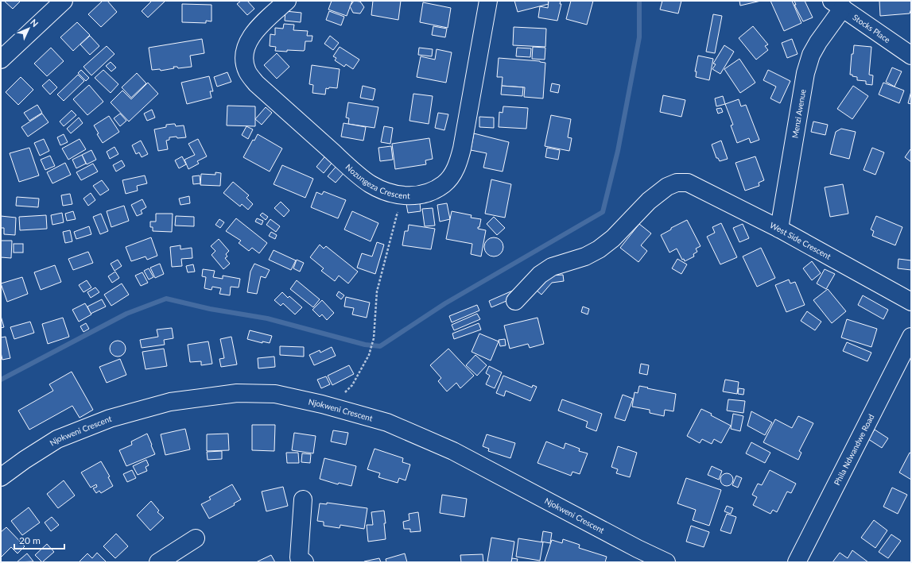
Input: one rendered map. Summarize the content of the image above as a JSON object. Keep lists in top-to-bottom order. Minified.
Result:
{"streets":{"street":["Stocks Place","Menzi Avenue","Nozungeza Crescent","West Side Crescent","Njokweni Crescent","Phila Ndwandwe Road"]},"crossings":[["Stocks Place","Menzi Avenue"],["Menzi Avenue","West Side Crescent"]],"scale_bar":"20 m","north":"top right"}
